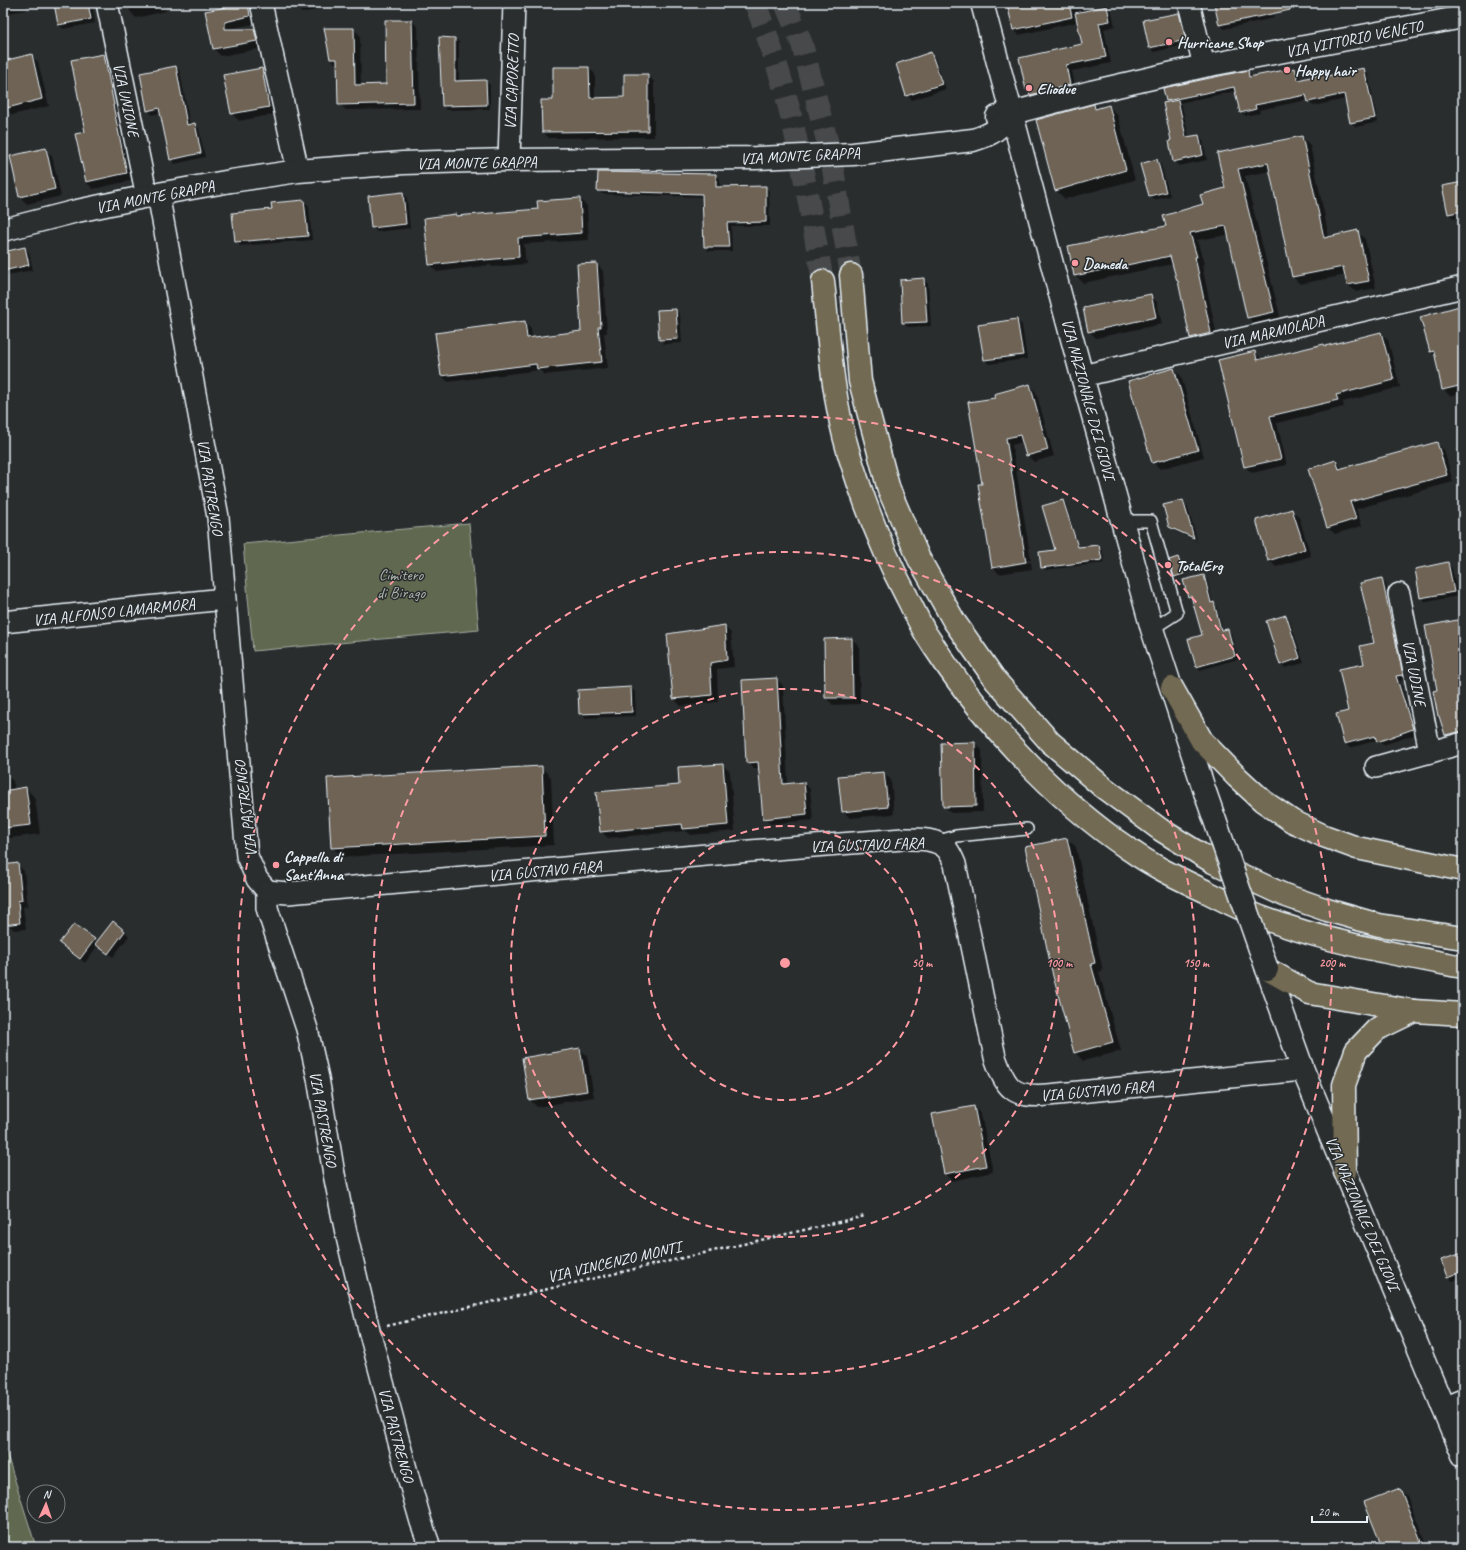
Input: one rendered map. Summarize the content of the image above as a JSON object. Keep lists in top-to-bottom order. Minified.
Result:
{"streets":{"main road":["VIA VITTORIO VENETO","VIA MONTE GRAPPA","VIA NAZIONALE DEI GIOVI"],"street":["VIA CAPORETTO","VIA UNIONE","VIA MARMOLADA","VIA PASTRENGO","VIA ALFONSO LAMARMORA","VIA UDINE","VIA GUSTAVO FARA"],"path":["VIA VINCENZO MONTI"]},"crossings":[["VIA VITTORIO VENETO","VIA MONTE GRAPPA"],["VIA VITTORIO VENETO","VIA NAZIONALE DEI GIOVI"],["VIA CAPORETTO","VIA MONTE GRAPPA"],["VIA UNIONE","VIA MONTE GRAPPA"],["VIA UNIONE","VIA PASTRENGO"],["VIA MONTE GRAPPA","VIA NAZIONALE DEI GIOVI"],["VIA MONTE GRAPPA","VIA PASTRENGO"],["VIA MARMOLADA","VIA NAZIONALE DEI GIOVI"],["VIA NAZIONALE DEI GIOVI","VIA GUSTAVO FARA"],["VIA PASTRENGO","VIA ALFONSO LAMARMORA"],["VIA PASTRENGO","VIA GUSTAVO FARA"],["VIA PASTRENGO","VIA VINCENZO MONTI"]],"parks":["Cimitero di Birago"],"places":["Hurricane Shop","Happy hair","Eliodue","Dameda","TotalErg","Cappella di Sant'Anna"],"scale_bar":"20 m","north":"top","rings":["50 m","100 m","150 m","200 m"]}
